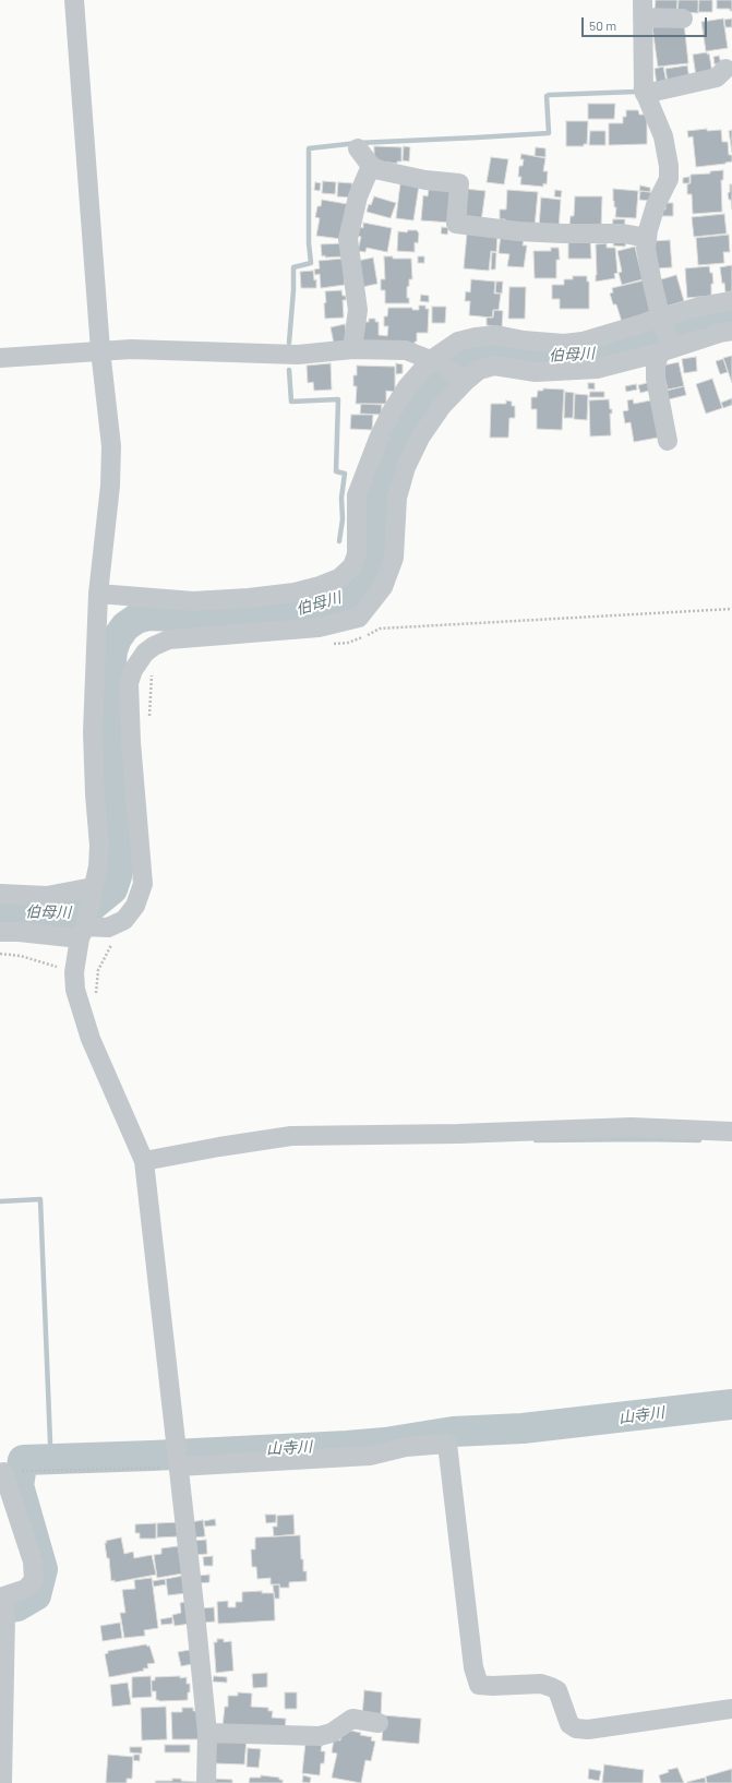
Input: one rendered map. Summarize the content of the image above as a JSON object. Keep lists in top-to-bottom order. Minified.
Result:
{"water":["伯母川","山寺川"],"scale_bar":"50 m"}
